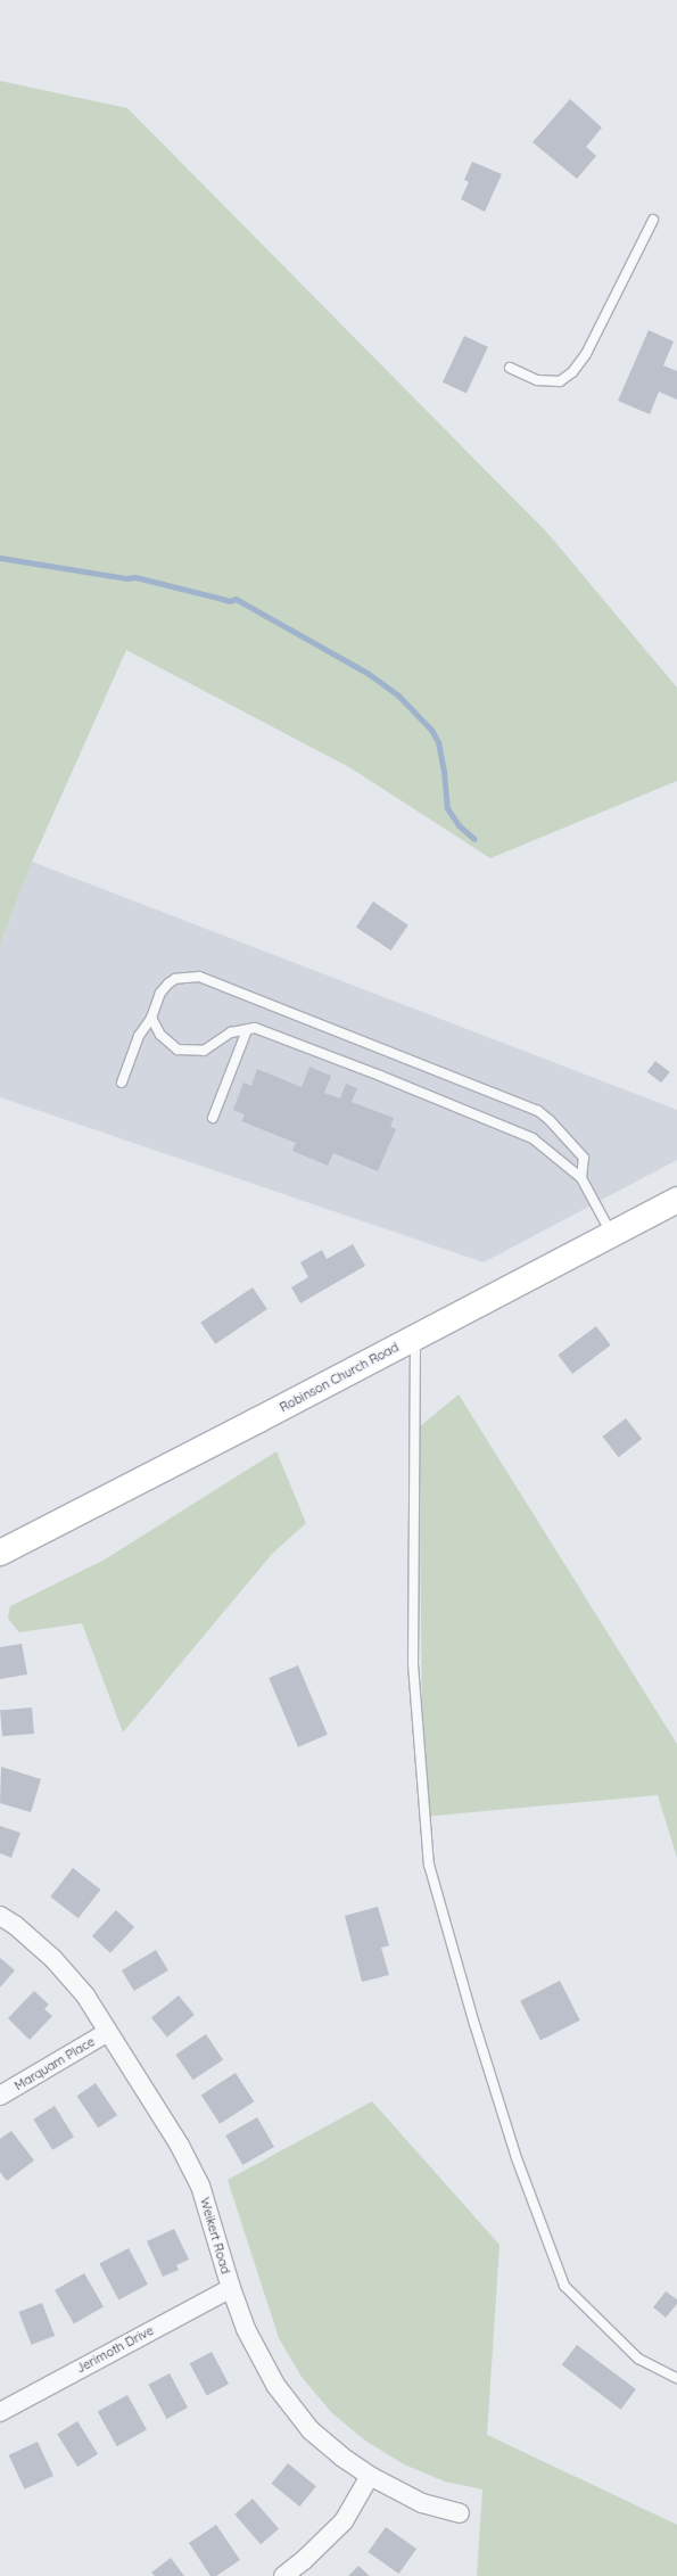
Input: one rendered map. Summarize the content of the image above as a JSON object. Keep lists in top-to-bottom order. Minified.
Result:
{"streets":{"street":["Robinson Church Road","Marquam Place","Weikert Road","Jerimoth Drive"]},"crossings":[["Marquam Place","Weikert Road"],["Weikert Road","Jerimoth Drive"]]}
